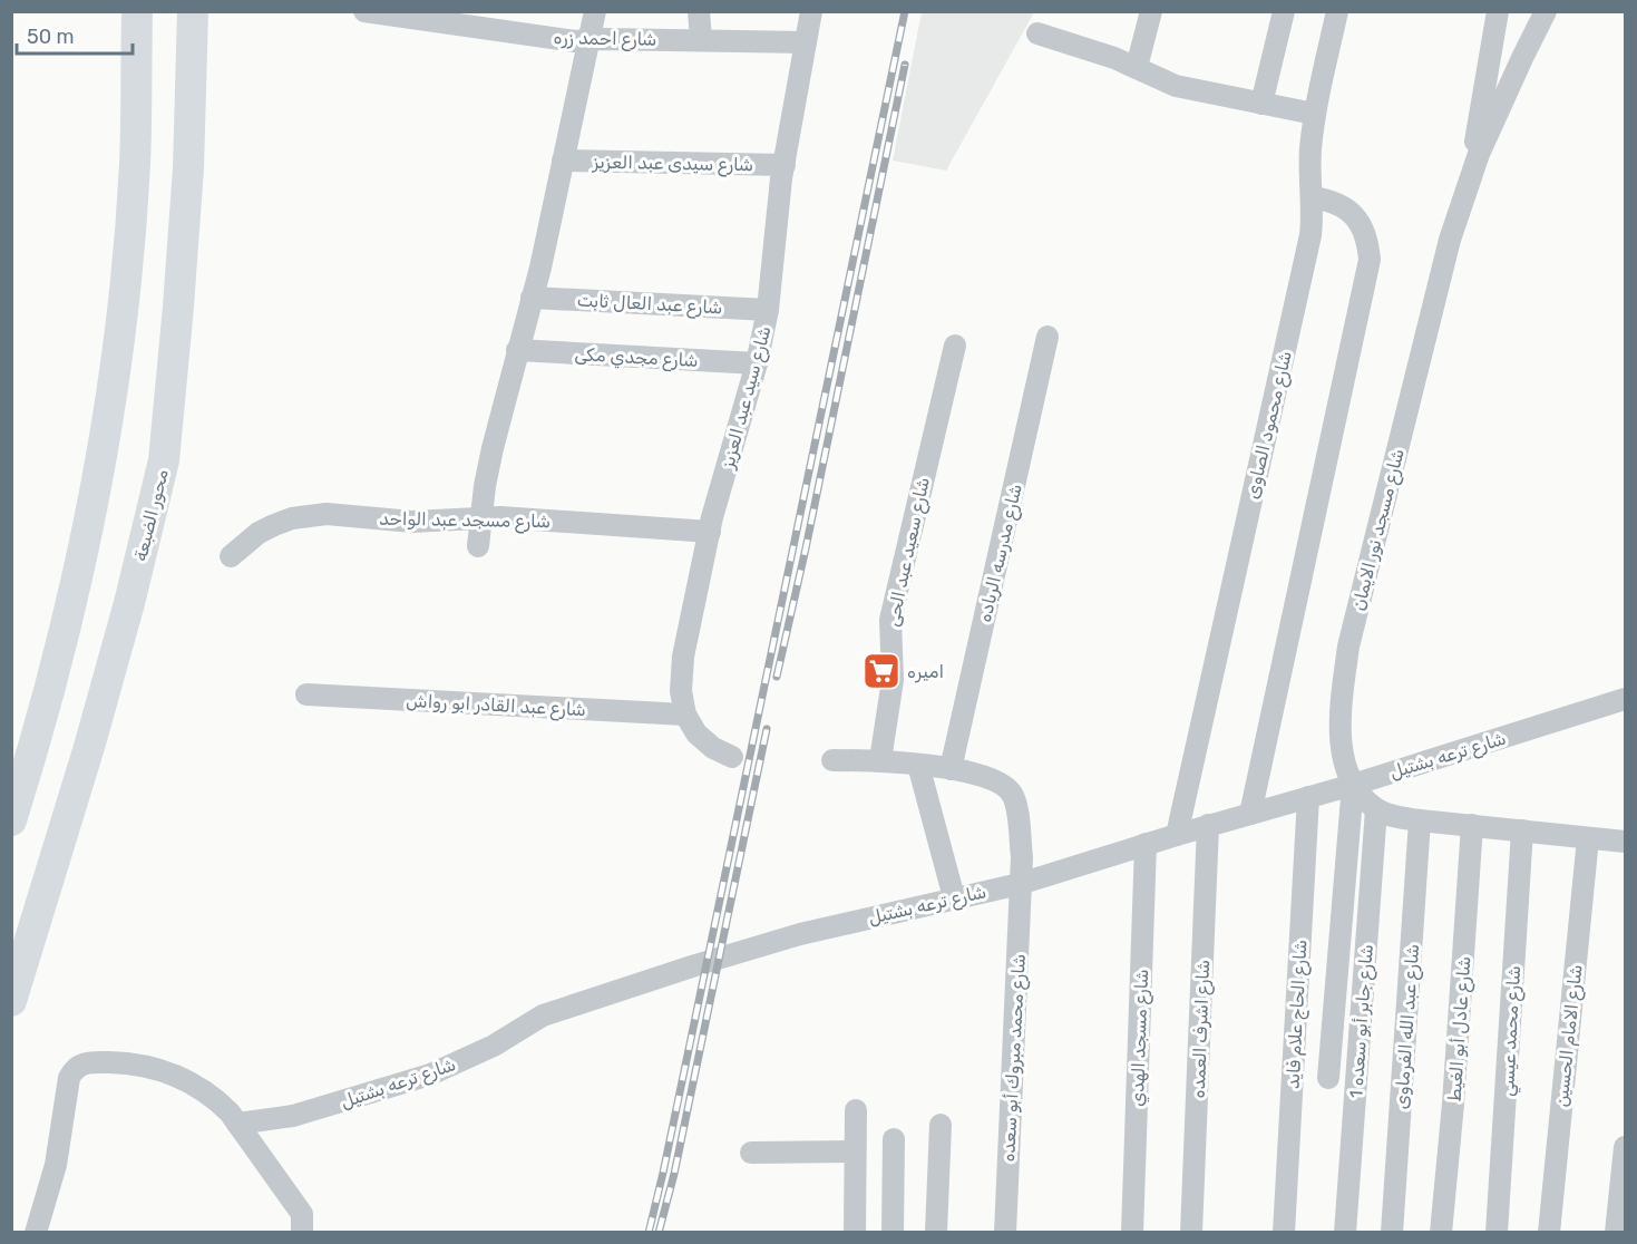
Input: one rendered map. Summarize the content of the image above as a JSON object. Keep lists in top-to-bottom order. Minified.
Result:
{"streets":{"highway":["محور الضبعة"],"street":["شارع احمد زره","شارع سيدى عبد العزيز","شارع عبد العال ثابت","شارع مجدي مكى","شارع سيد عبد العزيز","شارع محمود الصاوى","شارع مسجد عبد الواحد","شارع مسجد نور الايمان","شارع سعيد عبد الحى","شارع مدرسه الرياده","شارع عبد القادر ابو رواش","شارع ترعه بشتيل","شارع الحاج علام فايد","شارع جابر أبو سعده 1","شارع عبد الله الفرماوى","شارع اشرف العمده","شارع عادل أبو الغيط","شارع محمد عيسي","شارع الامام الحسين","شارع مسجد الهدي","شارع محمد مبروك أبو سعده"]},"crossings":[["شارع احمد زره","شارع سيد عبد العزيز"],["شارع سيدى عبد العزيز","شارع سيد عبد العزيز"],["شارع عبد العال ثابت","شارع سيد عبد العزيز"],["شارع مجدي مكى","شارع سيد عبد العزيز"],["شارع سيد عبد العزيز","شارع مسجد عبد الواحد"],["شارع سيد عبد العزيز","شارع عبد القادر ابو رواش"],["شارع محمود الصاوى","شارع ترعه بشتيل"],["شارع مسجد نور الايمان","شارع ترعه بشتيل"],["شارع مسجد نور الايمان","شارع جابر أبو سعده 1"],["شارع ترعه بشتيل","شارع الحاج علام فايد"],["شارع ترعه بشتيل","شارع اشرف العمده"],["شارع ترعه بشتيل","شارع مسجد الهدي"],["شارع ترعه بشتيل","شارع محمد مبروك أبو سعده"]],"places":{"supermarket":["اميره"]},"scale_bar":"50 m"}
